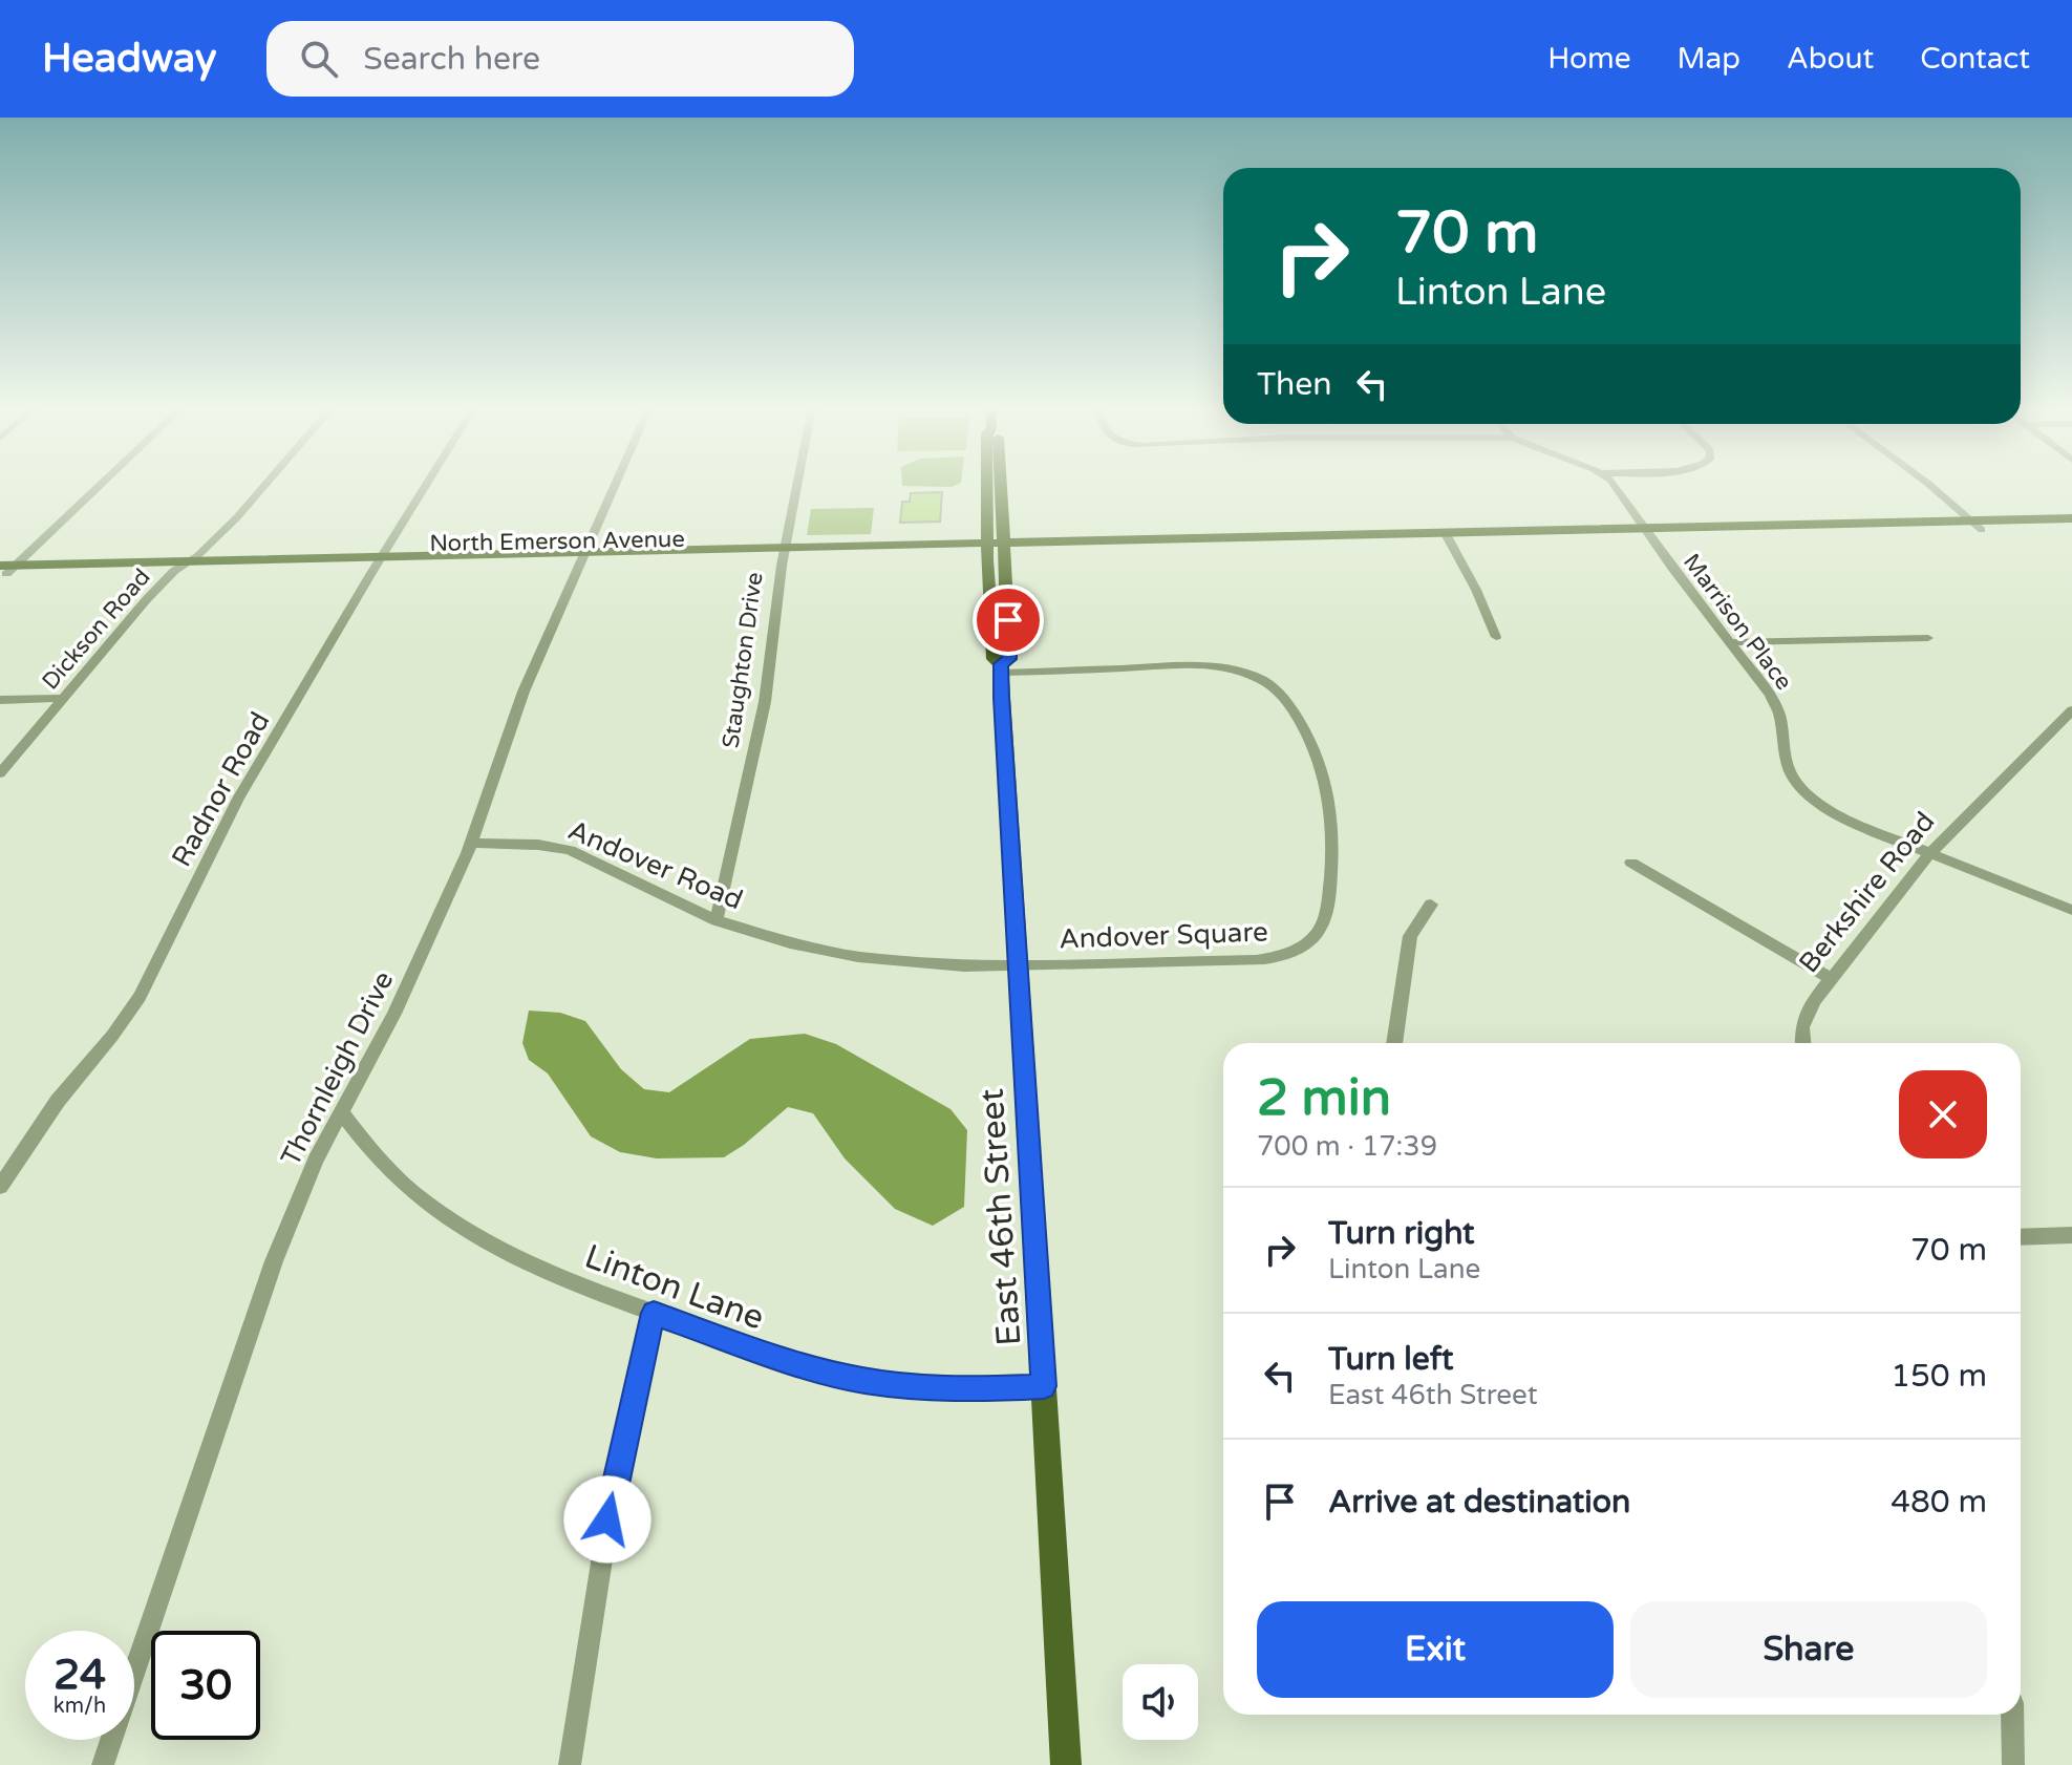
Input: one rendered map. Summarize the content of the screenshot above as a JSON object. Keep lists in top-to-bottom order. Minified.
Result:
{"streets":{"main road":["North Emerson Avenue","East 46th Street"],"street":["Marrison Place","Dickson Road","Staughton Drive","Radnor Road","Andover Road","Berkshire Road","Andover Square","Thornleigh Drive","Linton Lane"]},"crossings":[["North Emerson Avenue","Marrison Place"],["North Emerson Avenue","Dickson Road"],["North Emerson Avenue","Staughton Drive"],["North Emerson Avenue","Radnor Road"],["North Emerson Avenue","Thornleigh Drive"],["North Emerson Avenue","East 46th Street"],["Marrison Place","Berkshire Road"],["Staughton Drive","Andover Road"],["Andover Road","Andover Square"],["Andover Road","Thornleigh Drive"],["Andover Road","East 46th Street"],["Andover Square","East 46th Street"],["Thornleigh Drive","Linton Lane"],["East 46th Street","Linton Lane"]],"page":{"header":"Headway","search":"Search here","nav":["Home","Map","About","Contact"],"turn":["70 m","Linton Lane"],"then":"Then","heading":["2 min","700 m · 17:39"],"list":[{"name":"Turn right","note":"Linton Lane","value":"70 m"},{"name":"Turn left","note":"East 46th Street","value":"150 m"},{"name":"Arrive at destination","value":"480 m"}],"buttons":["Exit","Share"],"speed":"24 km/h","limit":"30"}}
